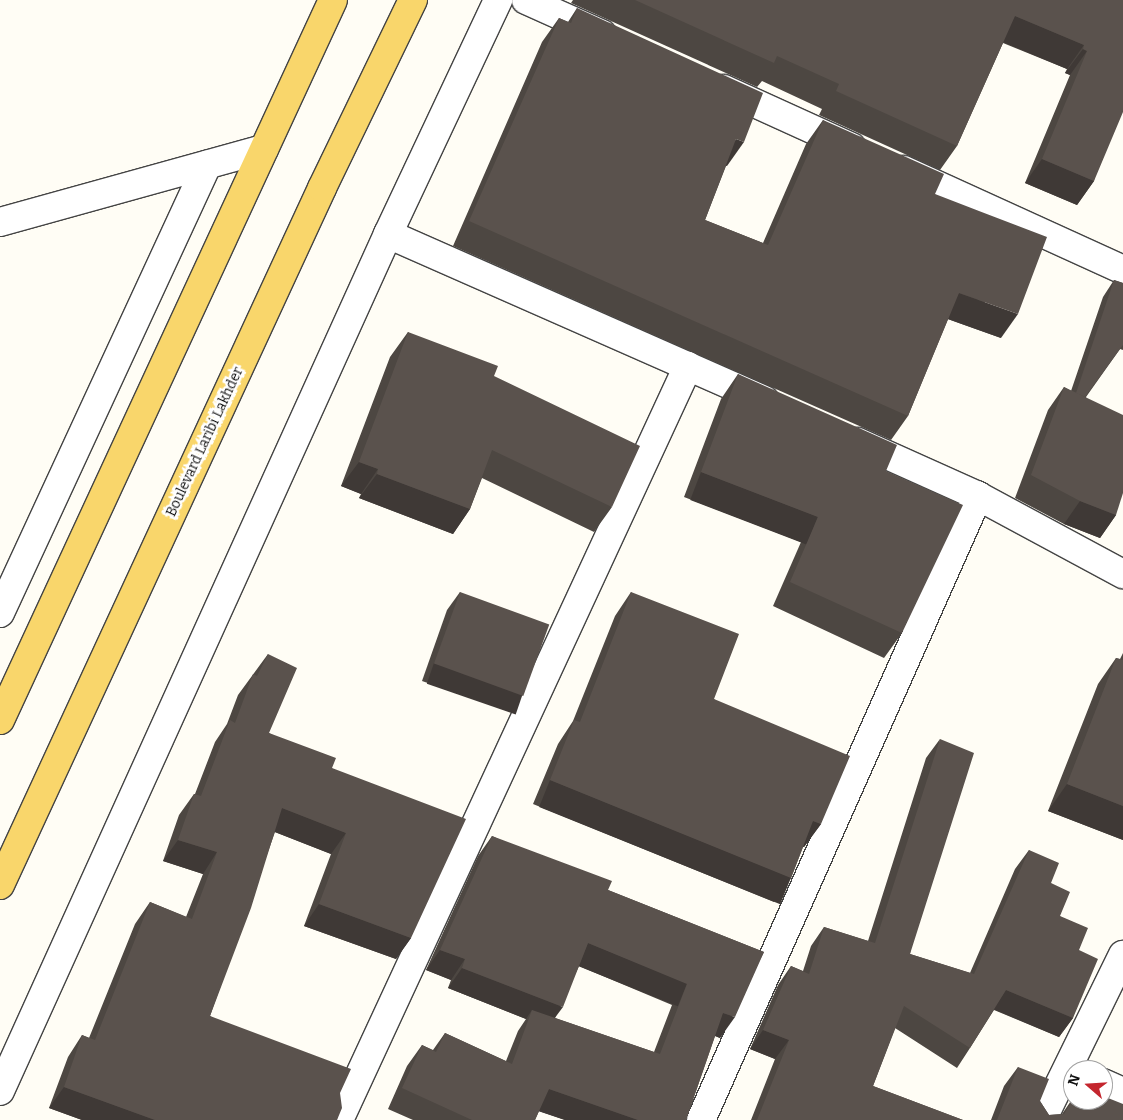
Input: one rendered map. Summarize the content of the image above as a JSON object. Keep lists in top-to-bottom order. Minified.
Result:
{"streets":{"main road":["Boulevard Laribi Lakhder"]},"north":"left"}
